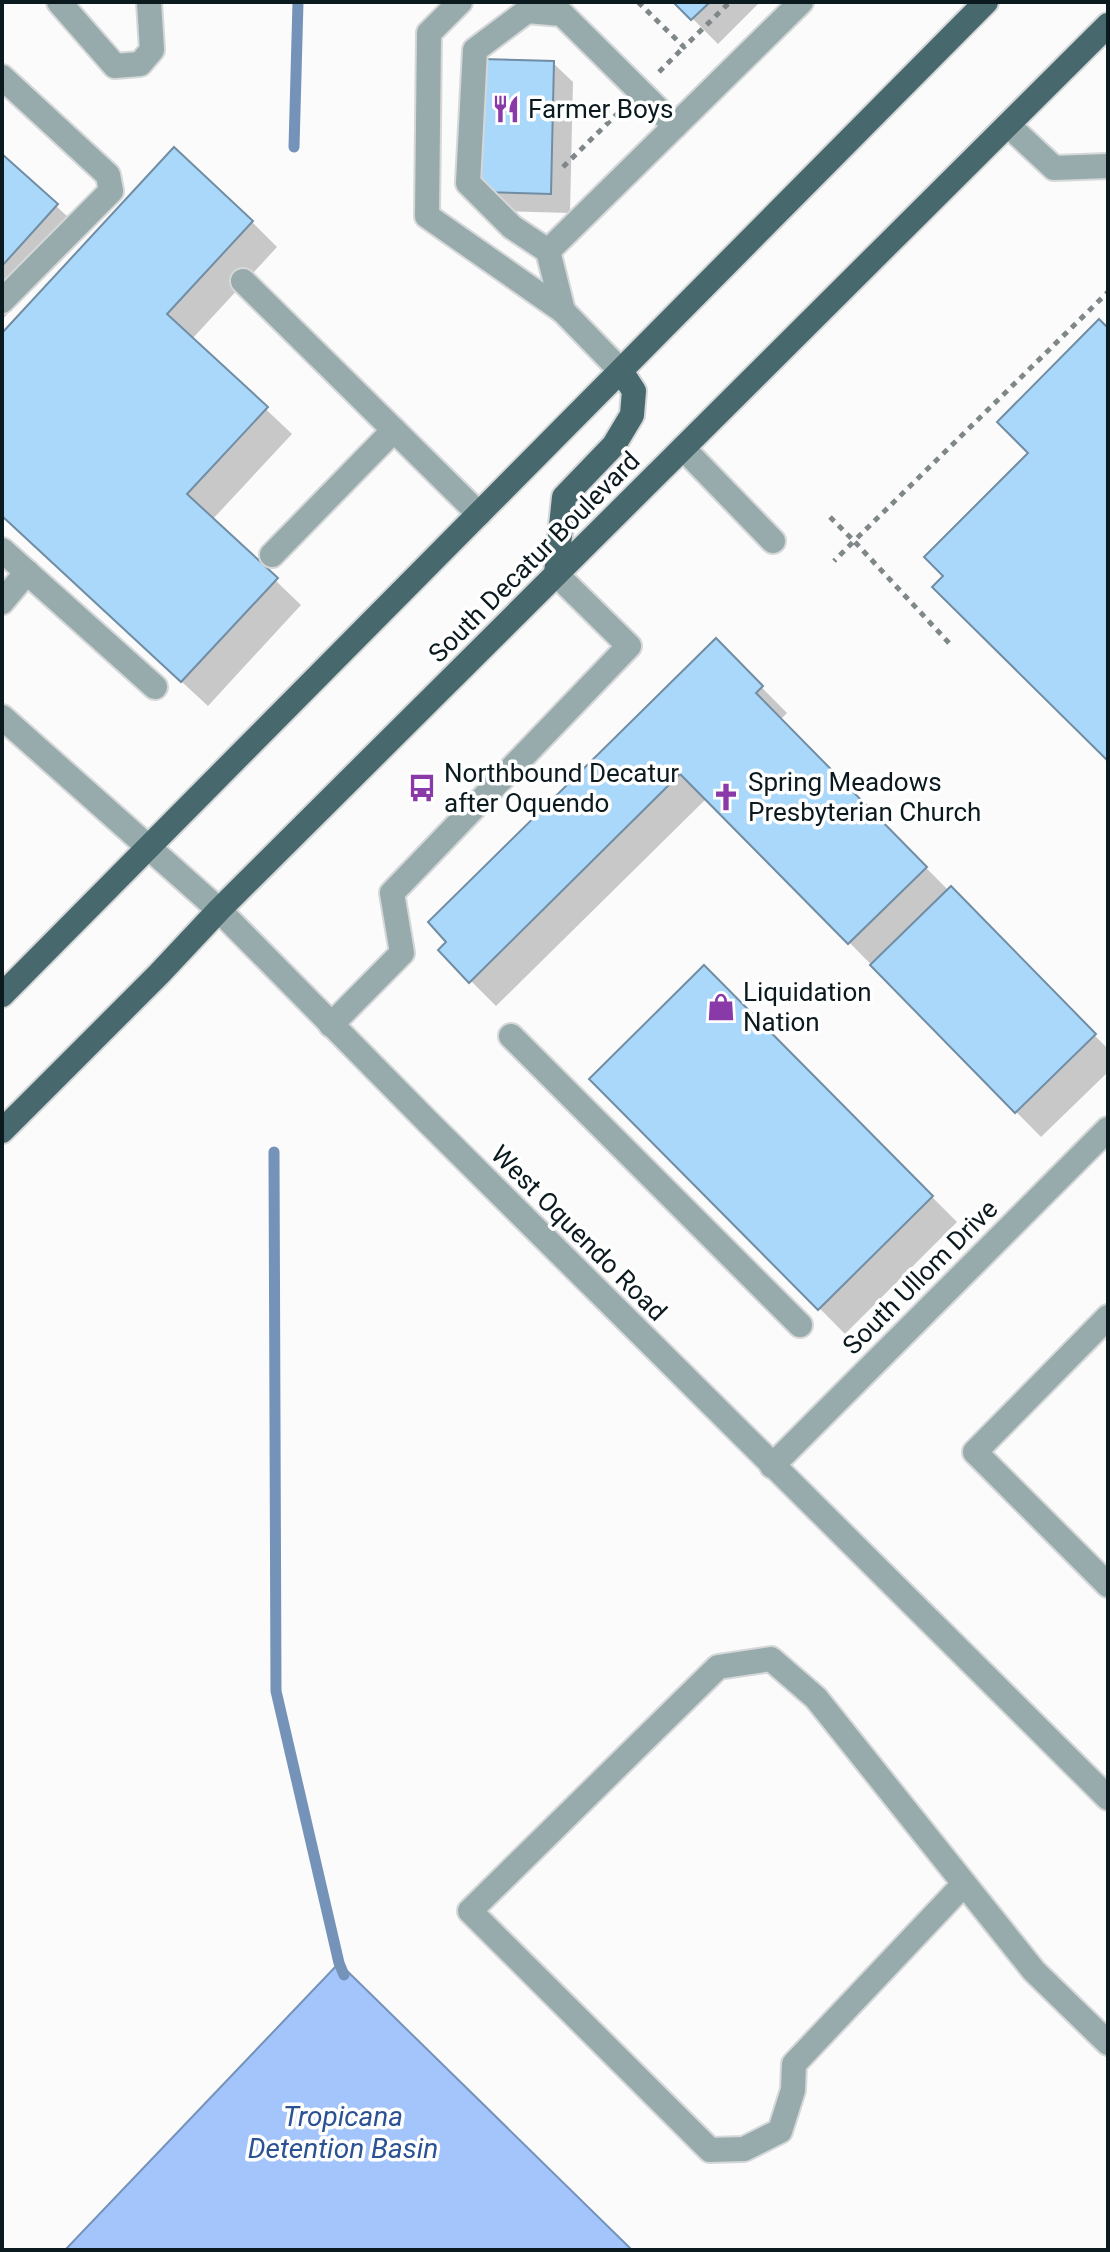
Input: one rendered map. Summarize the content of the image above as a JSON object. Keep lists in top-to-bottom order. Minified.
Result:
{"streets":{"main road":["South Decatur Boulevard"],"street":["West Oquendo Road","South Ullom Drive"]},"crossings":[["South Decatur Boulevard","West Oquendo Road"],["West Oquendo Road","South Ullom Drive"]],"water":["Tropicana Detention Basin"],"places":{"restaurant":["Farmer Boys"],"bus stop":["Northbound Decatur after Oquendo"],"church":["Spring Meadows Presbyterian Church"],"shop":["Liquidation Nation"]}}
